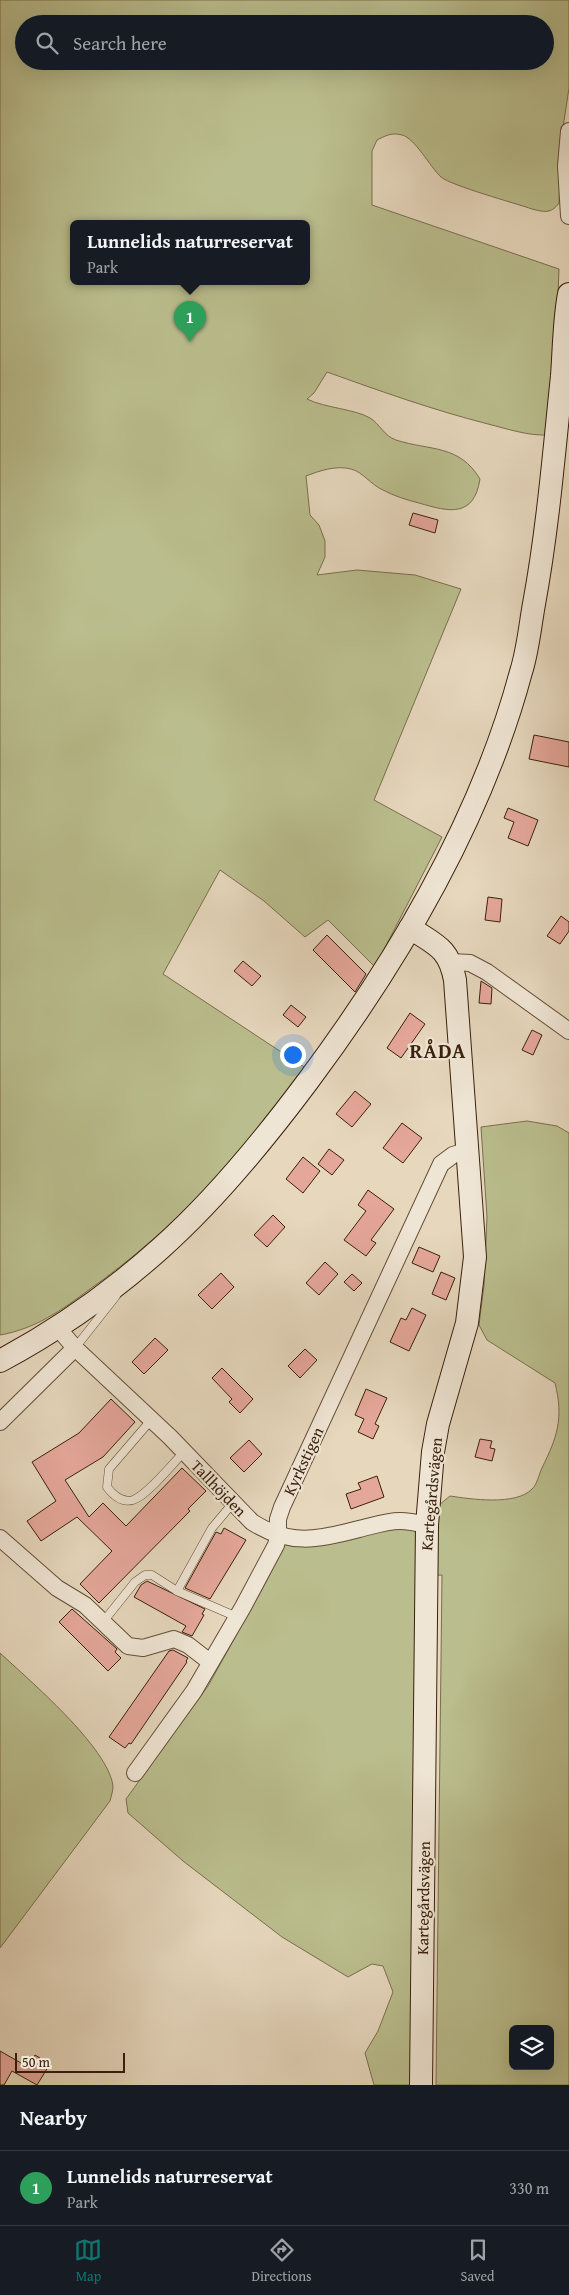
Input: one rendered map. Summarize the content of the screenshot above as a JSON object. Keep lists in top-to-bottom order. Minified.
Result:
{"streets":{"street":["Kyrkstigen","Tallhöjden","Kartegårdsvägen"]},"crossings":[["Kyrkstigen","Tallhöjden"],["Kyrkstigen","Kartegårdsvägen"],["Tallhöjden","Kartegårdsvägen"]],"districts":["RÅDA"],"scale_bar":"50 m","page":{"search":"Search here","popup":["Lunnelids naturreservat","Park"],"pins":"1","scale":"50 m","heading":"Nearby","list":[{"mark":"1","name":"Lunnelids naturreservat","note":"Park","value":"330 m"}],"nav":["Map","Directions","Saved"]}}
